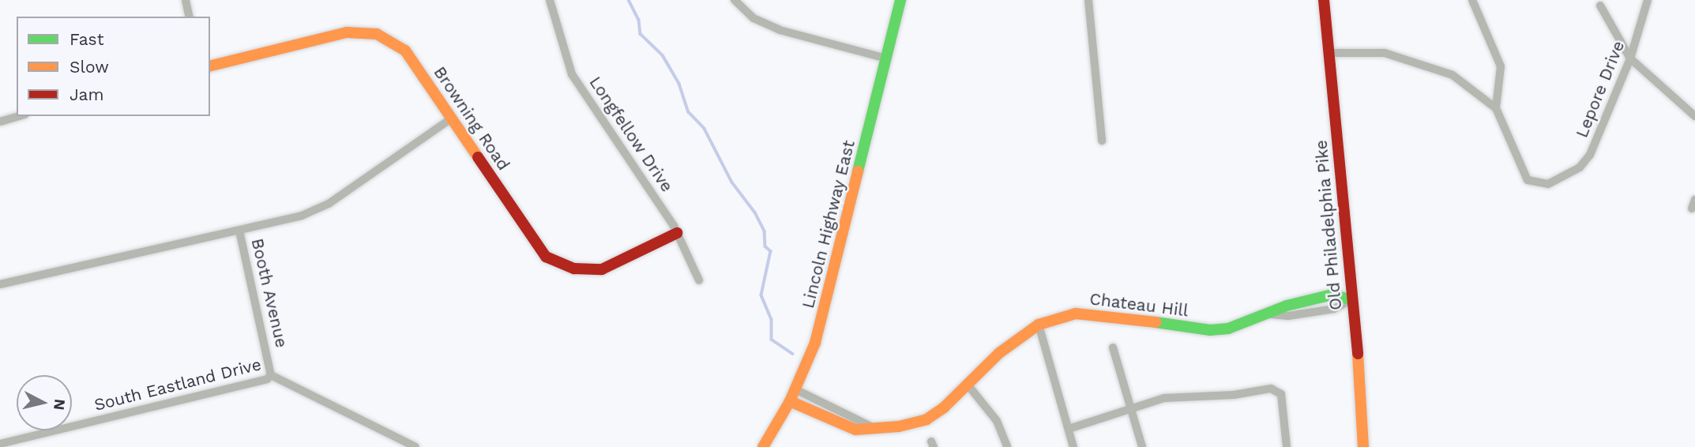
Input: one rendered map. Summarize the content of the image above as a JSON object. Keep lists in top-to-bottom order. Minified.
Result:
{"streets":{"street":["Lepore Drive","Browning Road","Longfellow Drive","Lincoln Highway East","Old Philadelphia Pike","Booth Avenue","Chateau Hill","South Eastland Drive"]},"crossings":[["Lepore Drive","Old Philadelphia Pike"],["Browning Road","Longfellow Drive"],["Browning Road","Booth Avenue"],["Lincoln Highway East","Chateau Hill"],["Old Philadelphia Pike","Chateau Hill"],["Booth Avenue","South Eastland Drive"]],"legend":["Fast","Slow","Jam"],"north":"right"}
